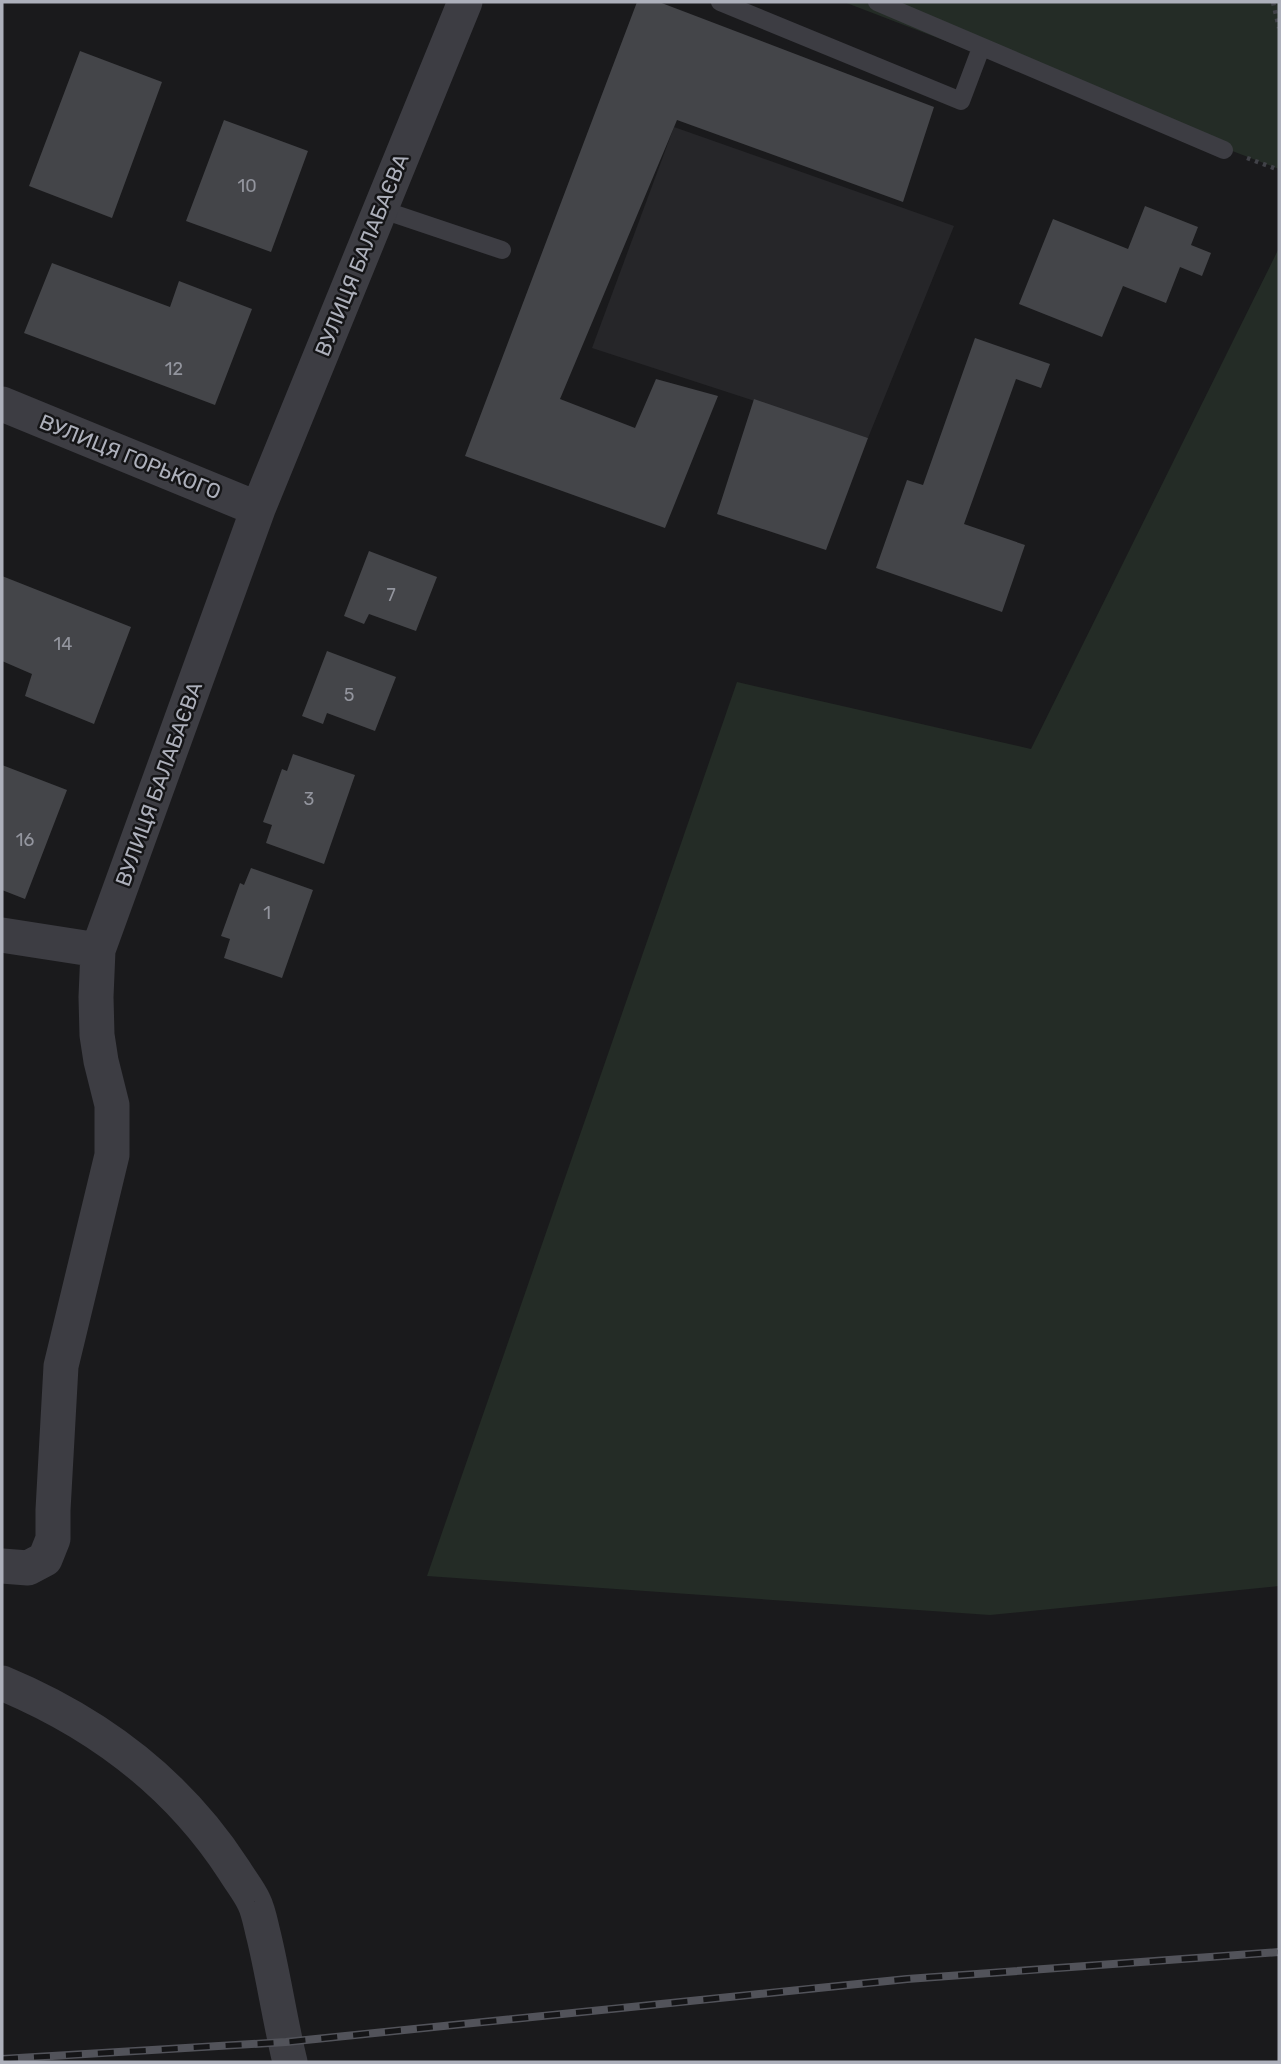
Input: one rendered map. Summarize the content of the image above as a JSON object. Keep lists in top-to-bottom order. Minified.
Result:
{"streets":{"street":["ВУЛИЦЯ БАЛАБАЄВА","ВУЛИЦЯ ГОРЬКОГО"]},"crossings":[["ВУЛИЦЯ БАЛАБАЄВА","ВУЛИЦЯ ГОРЬКОГО"]],"house_numbers":["10","12","7","14","5","3","16","1"]}
